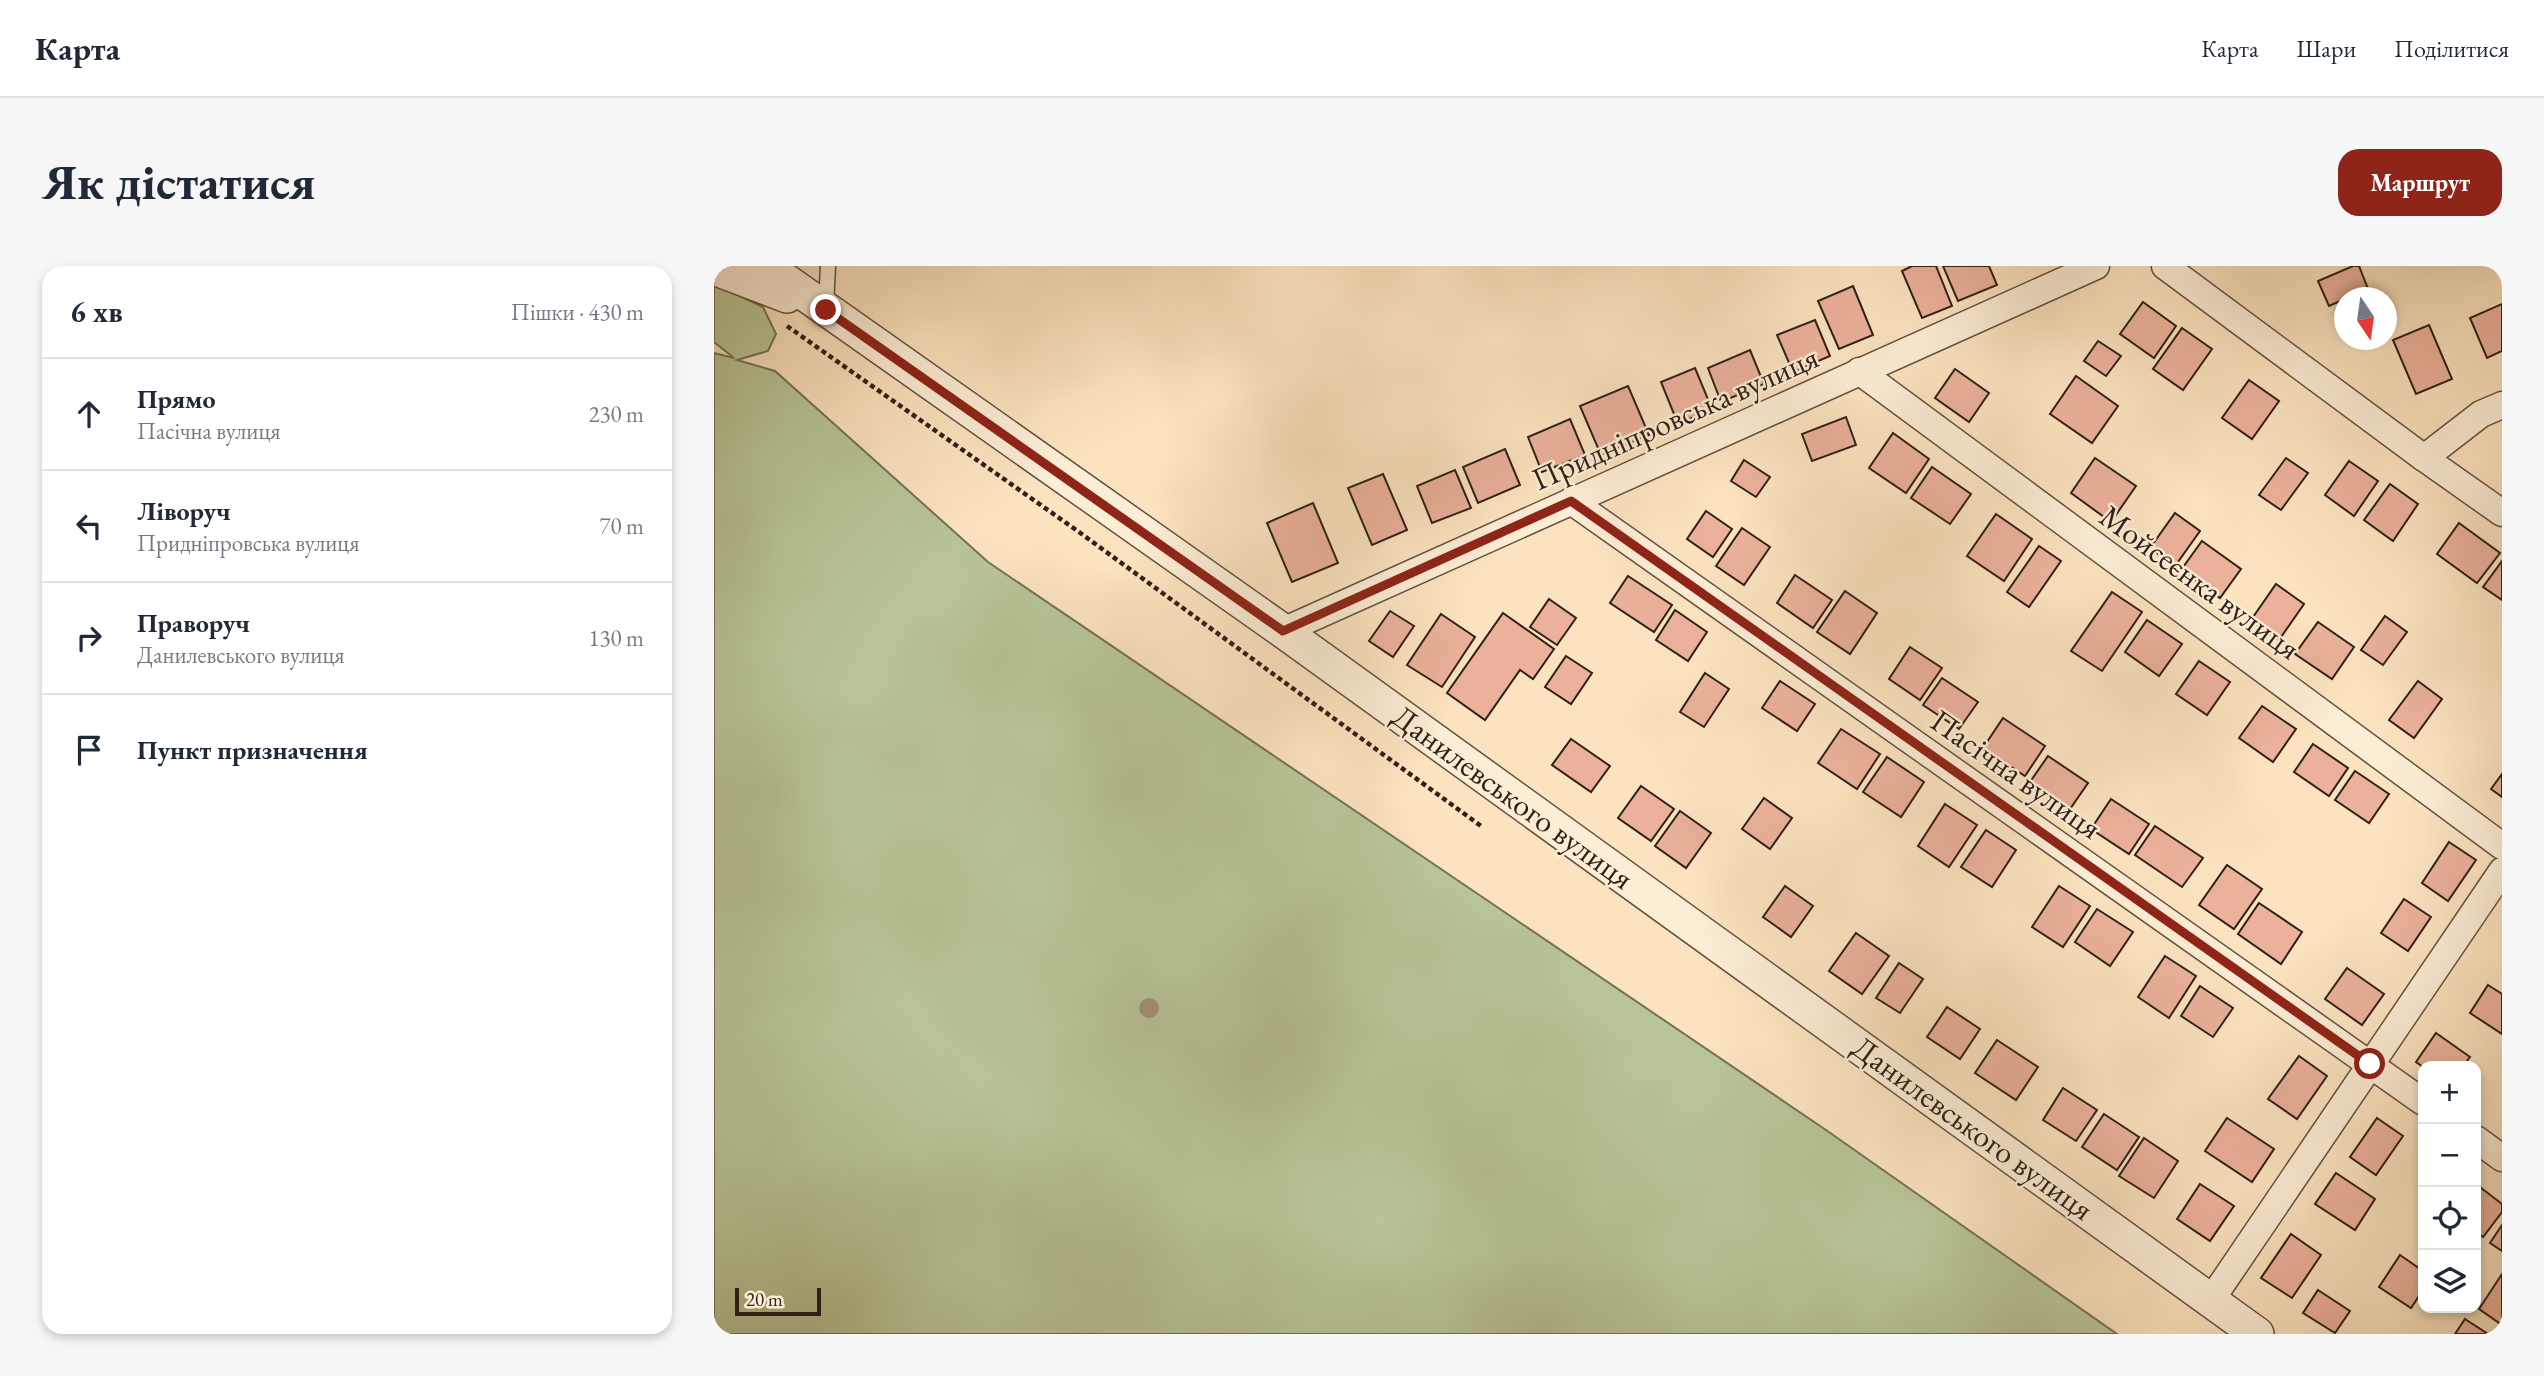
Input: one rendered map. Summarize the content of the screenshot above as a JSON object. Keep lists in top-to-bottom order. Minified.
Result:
{"streets":{"street":["Придніпровська вулиця","Мойсеєнка вулиця","Пасічна вулиця","Данилевського вулиця"]},"crossings":[["Придніпровська вулиця","Мойсеєнка вулиця"],["Придніпровська вулиця","Пасічна вулиця"],["Придніпровська вулиця","Данилевського вулиця"]],"scale_bar":"20 m","north":"bottom","page":{"header":"Карта","nav":["Карта","Шари","Поділитися"],"buttons":"Маршрут","title":"Як дістатися","heading":["6 хв","Пішки · 430 m"],"list":[["Прямо","Пасічна вулиця","230 m"],["Ліворуч","Придніпровська вулиця","70 m"],["Праворуч","Данилевського вулиця","130 m"],"Пункт призначення"],"map_buttons":["+","−"],"scale":"20 m"}}
